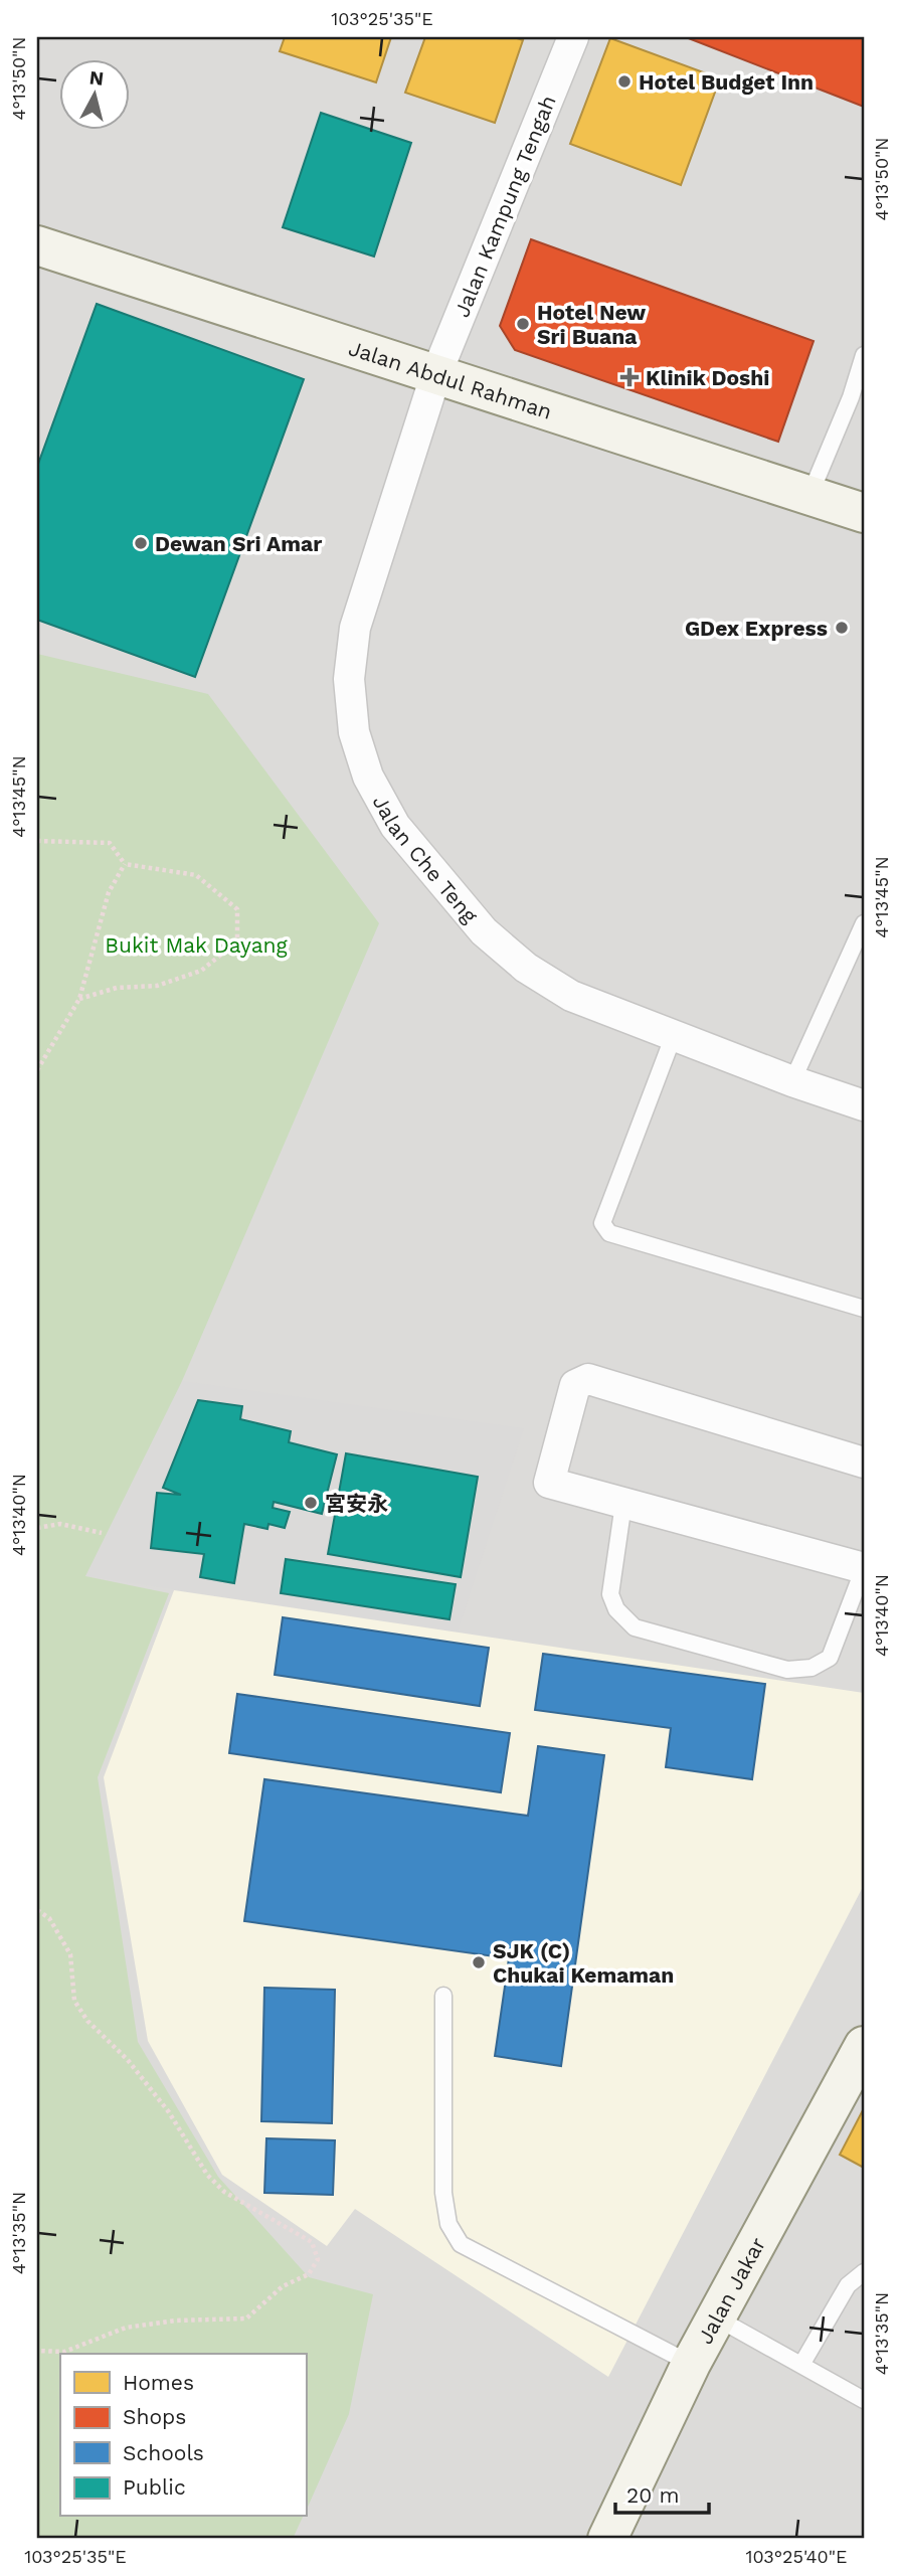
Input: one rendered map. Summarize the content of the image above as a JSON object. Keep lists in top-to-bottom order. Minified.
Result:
{"streets":{"street":["Jalan Kampung Tengah","Jalan Abdul Rahman","Jalan Che Teng","Jalan Jakar"]},"crossings":[["Jalan Kampung Tengah","Jalan Abdul Rahman"],["Jalan Kampung Tengah","Jalan Che Teng"],["Jalan Abdul Rahman","Jalan Che Teng"]],"parks":["Bukit Mak Dayang"],"places":{"other":["Hotel Budget Inn","Hotel New Sri Buana","Dewan Sri Amar","GDex Express","宮安永","SJK (C) Chukai Kemaman"],"health":["Klinik Doshi"]},"legend":["Homes","Shops","Schools","Public"],"scale_bar":"20 m","north":"top","coordinates":["103°25'35\"E","4°13'50\"N","4°13'45\"N","4°13'40\"N","4°13'35\"N","103°25'40\"E"]}
